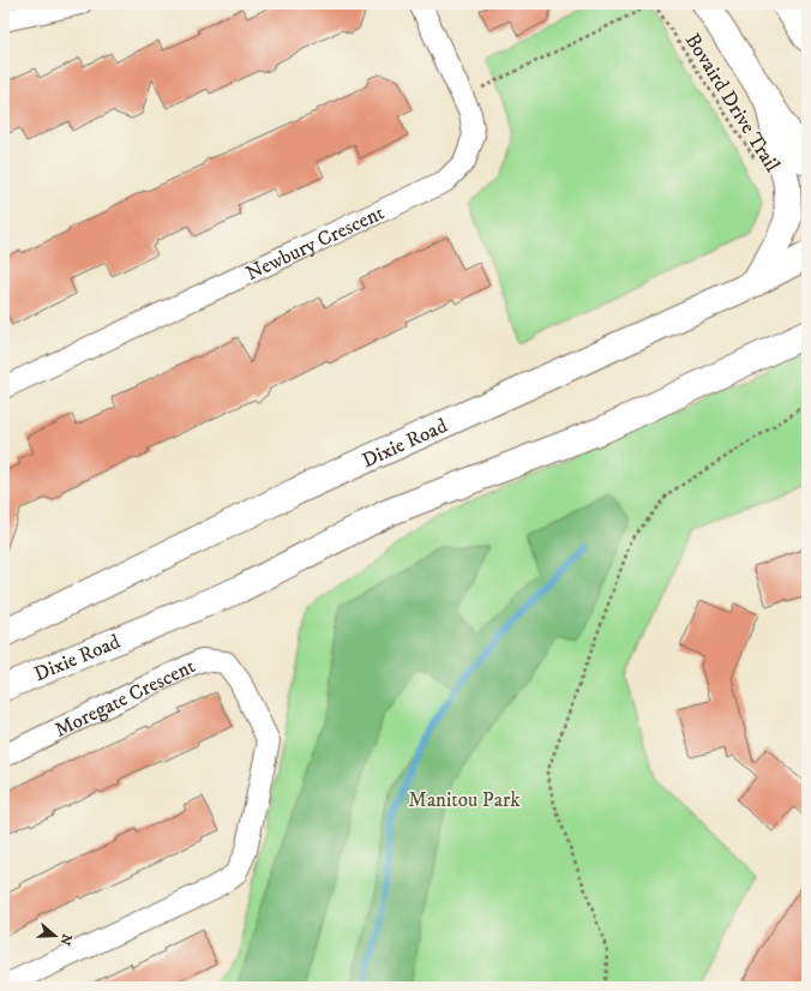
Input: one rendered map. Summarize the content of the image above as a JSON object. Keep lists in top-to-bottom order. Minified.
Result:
{"streets":{"main road":["Dixie Road"],"street":["Newbury Crescent","Moregate Crescent"],"path":["Bovaird Drive Trail"]},"parks":["Manitou Park"],"north":"right"}
